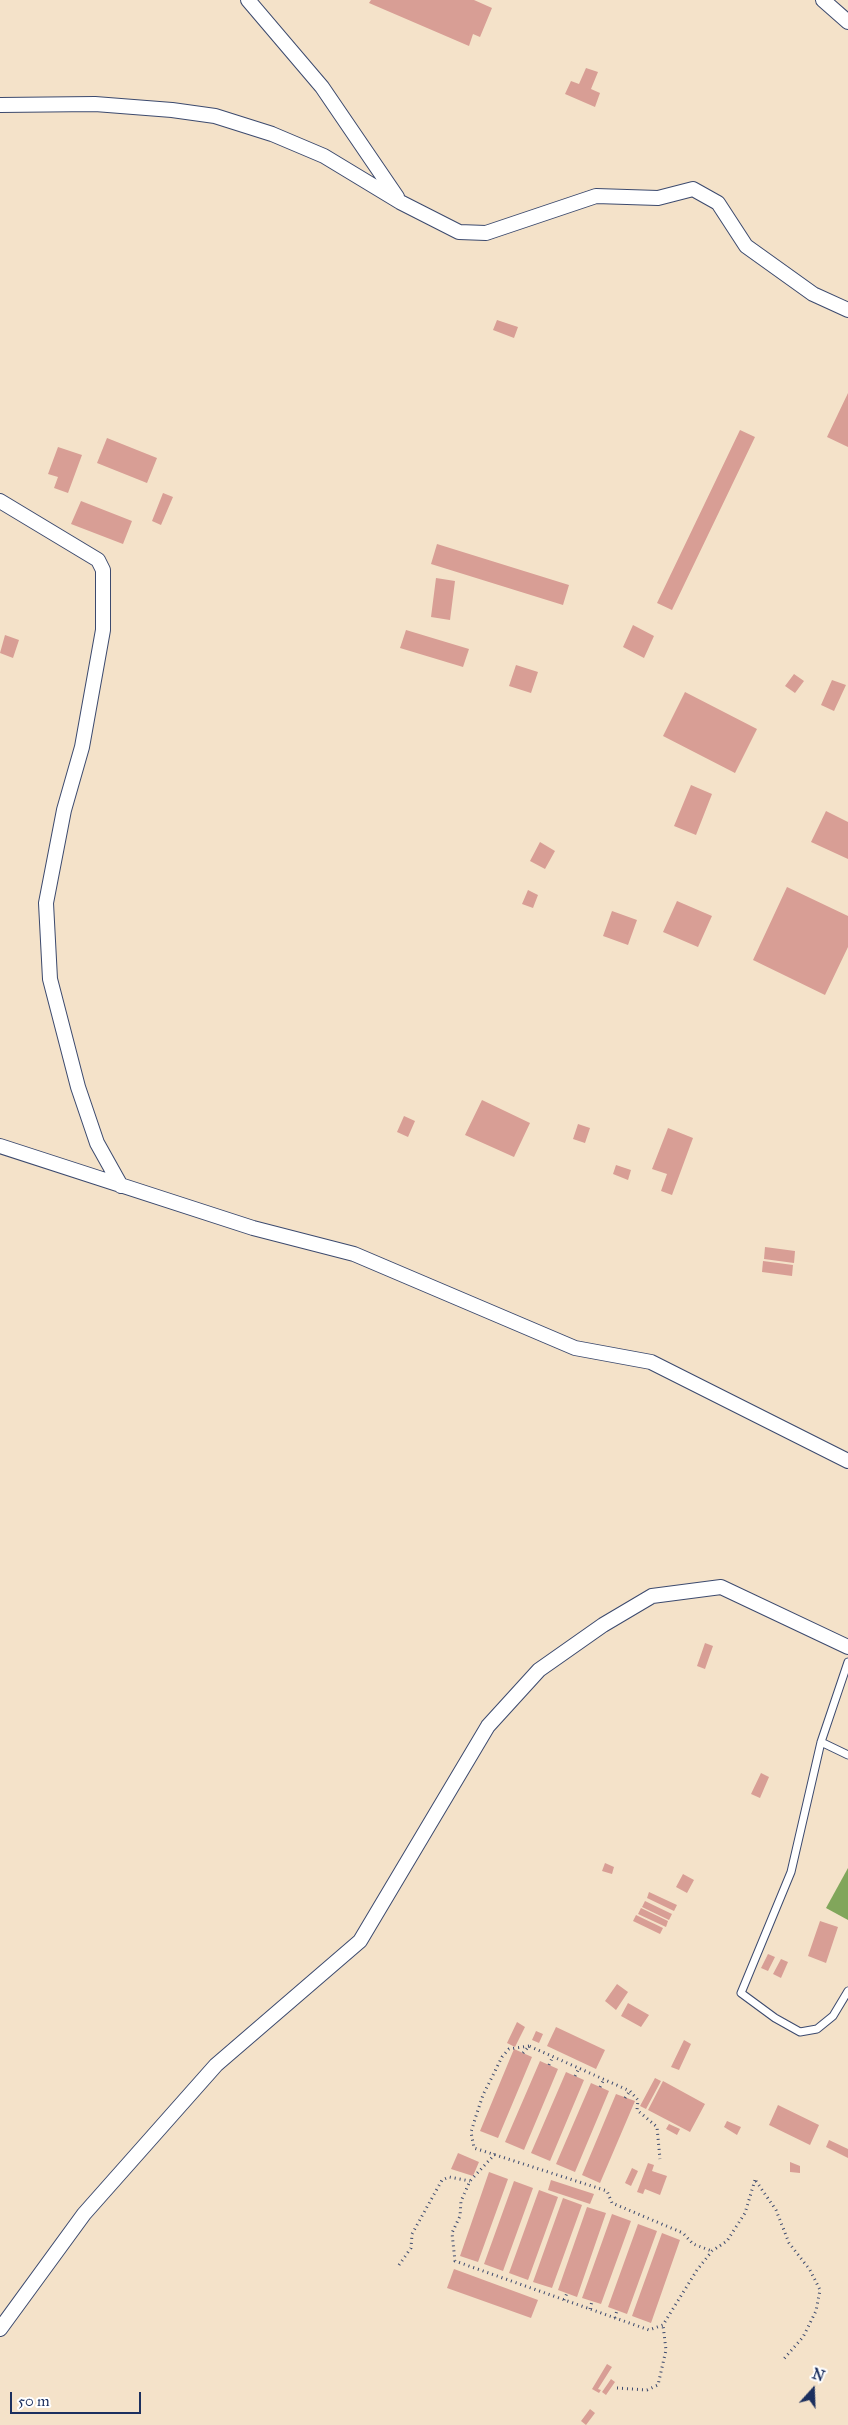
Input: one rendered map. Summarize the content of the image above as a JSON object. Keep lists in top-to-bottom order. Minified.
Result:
{"scale_bar":"50 m","north":"top"}
